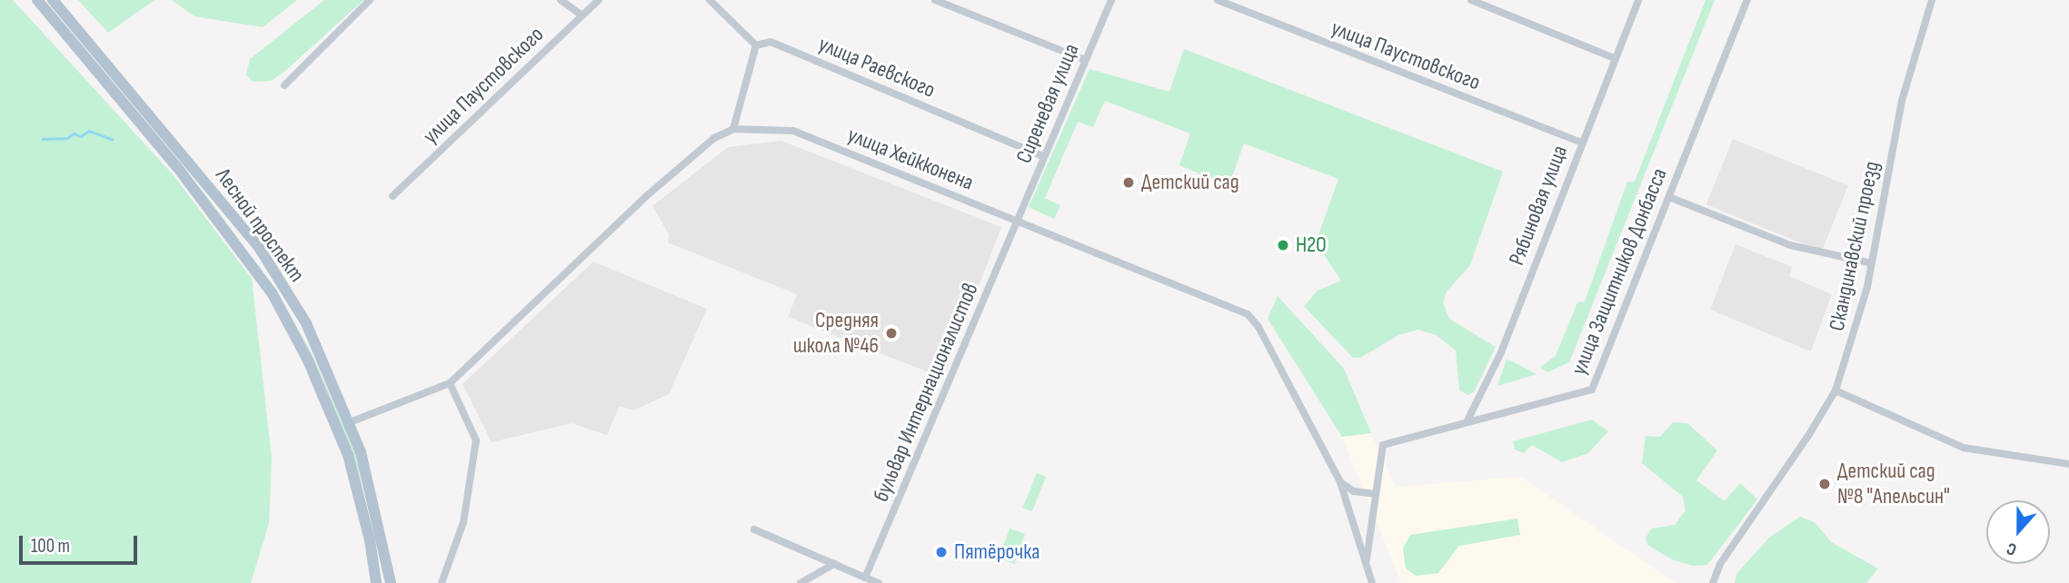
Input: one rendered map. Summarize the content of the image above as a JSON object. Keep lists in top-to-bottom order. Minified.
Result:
{"streets":{"main road":["Лесной проспект"],"street":["улица Паустовского","улица Раевского","Сиреневая улица","улица Хейкконена","Рябиновая улица","Скандинавский проезд","улица Защитников Донбасса","бульвар Интернационалистов"]},"crossings":[["улица Паустовского","Рябиновая улица"],["улица Раевского","Сиреневая улица"],["Сиреневая улица","улица Хейкконена"],["Сиреневая улица","бульвар Интернационалистов"],["улица Хейкконена","улица Защитников Донбасса"],["улица Хейкконена","бульвар Интернационалистов"],["Рябиновая улица","улица Защитников Донбасса"]],"places":["Детский сад","H2O","Средняя школа №46","Детский сад №8 \"Апельсин\"","Пятёрочка"],"scale_bar":"100 m","north":"bottom"}
